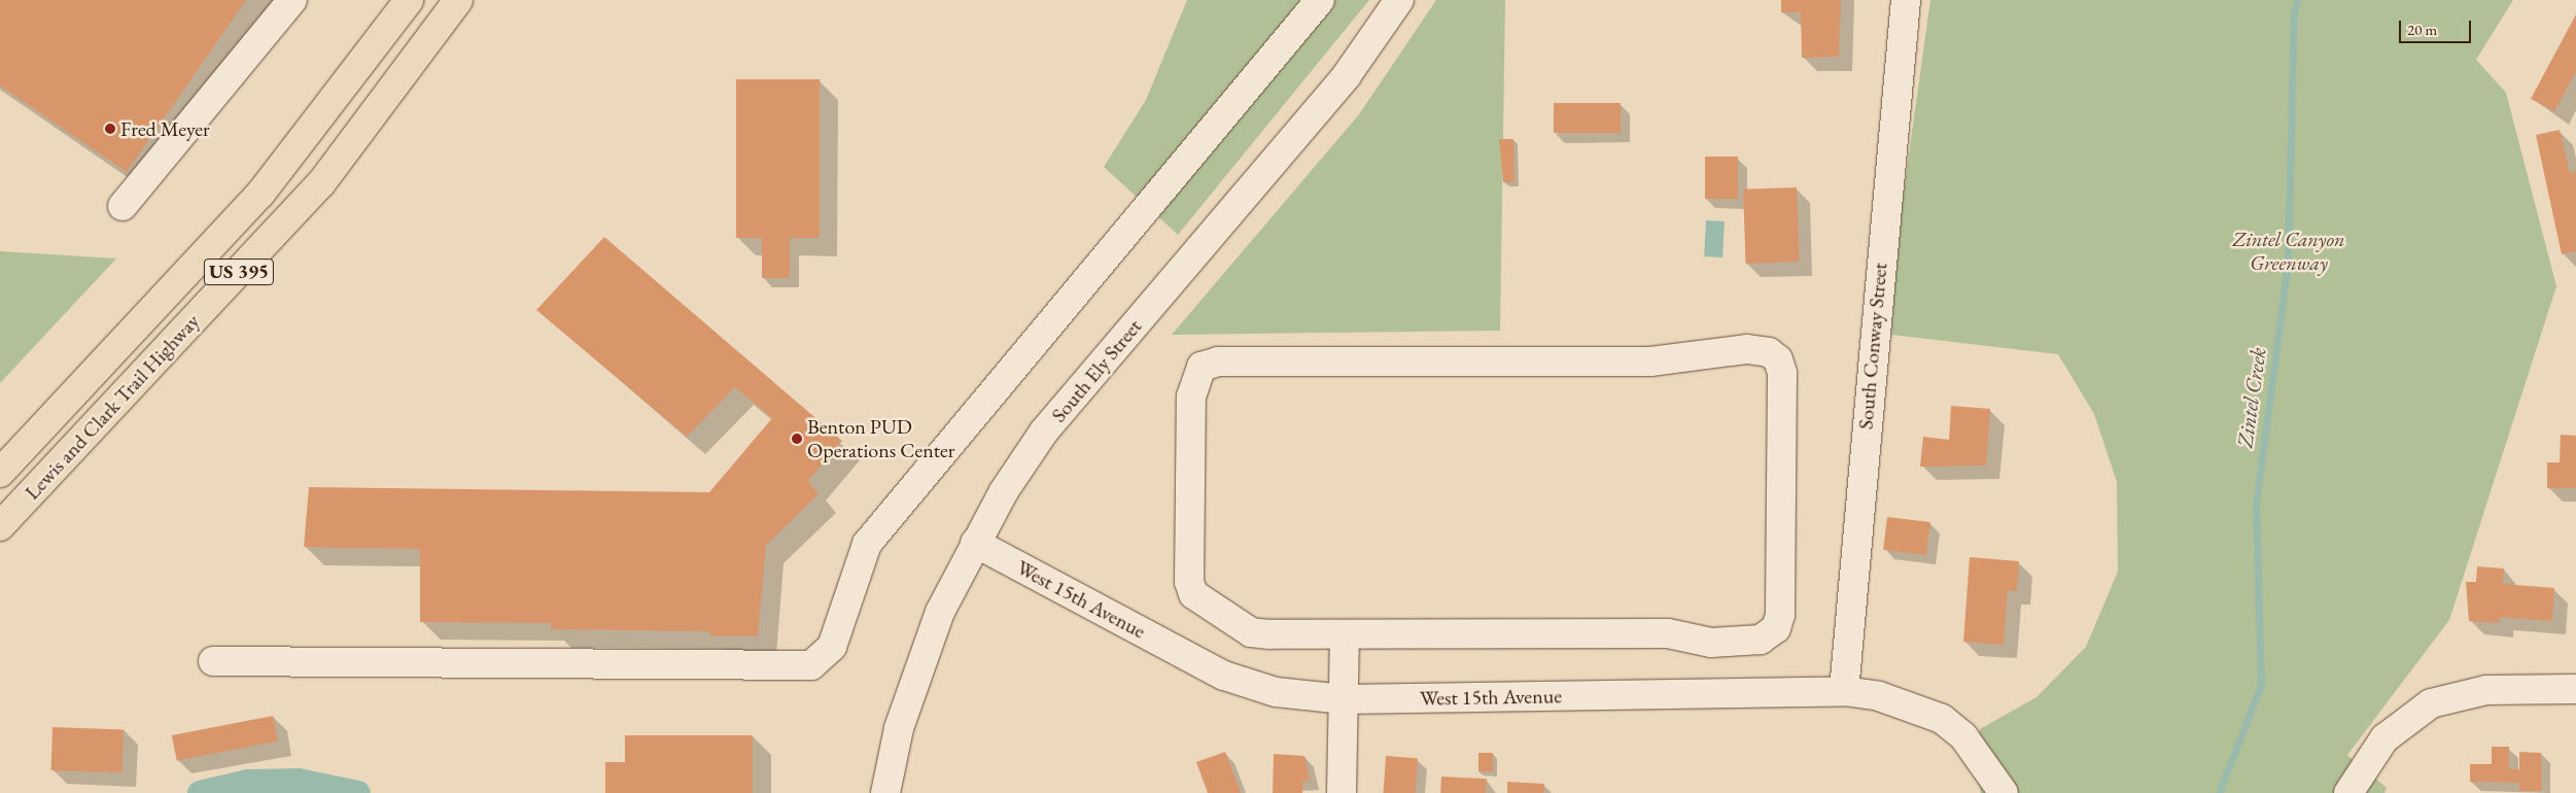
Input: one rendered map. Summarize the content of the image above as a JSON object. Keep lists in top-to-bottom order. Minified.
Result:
{"streets":{"highway":["US 395","Lewis and Clark Trail Highway"],"street":["South Conway Street","South Ely Street","West 15th Avenue"]},"crossings":[["South Conway Street","West 15th Avenue"],["South Ely Street","West 15th Avenue"]],"water":["Zintel Creek"],"parks":["Zintel Canyon Greenway"],"places":["Fred Meyer","Benton PUD Operations Center"],"scale_bar":"20 m"}
